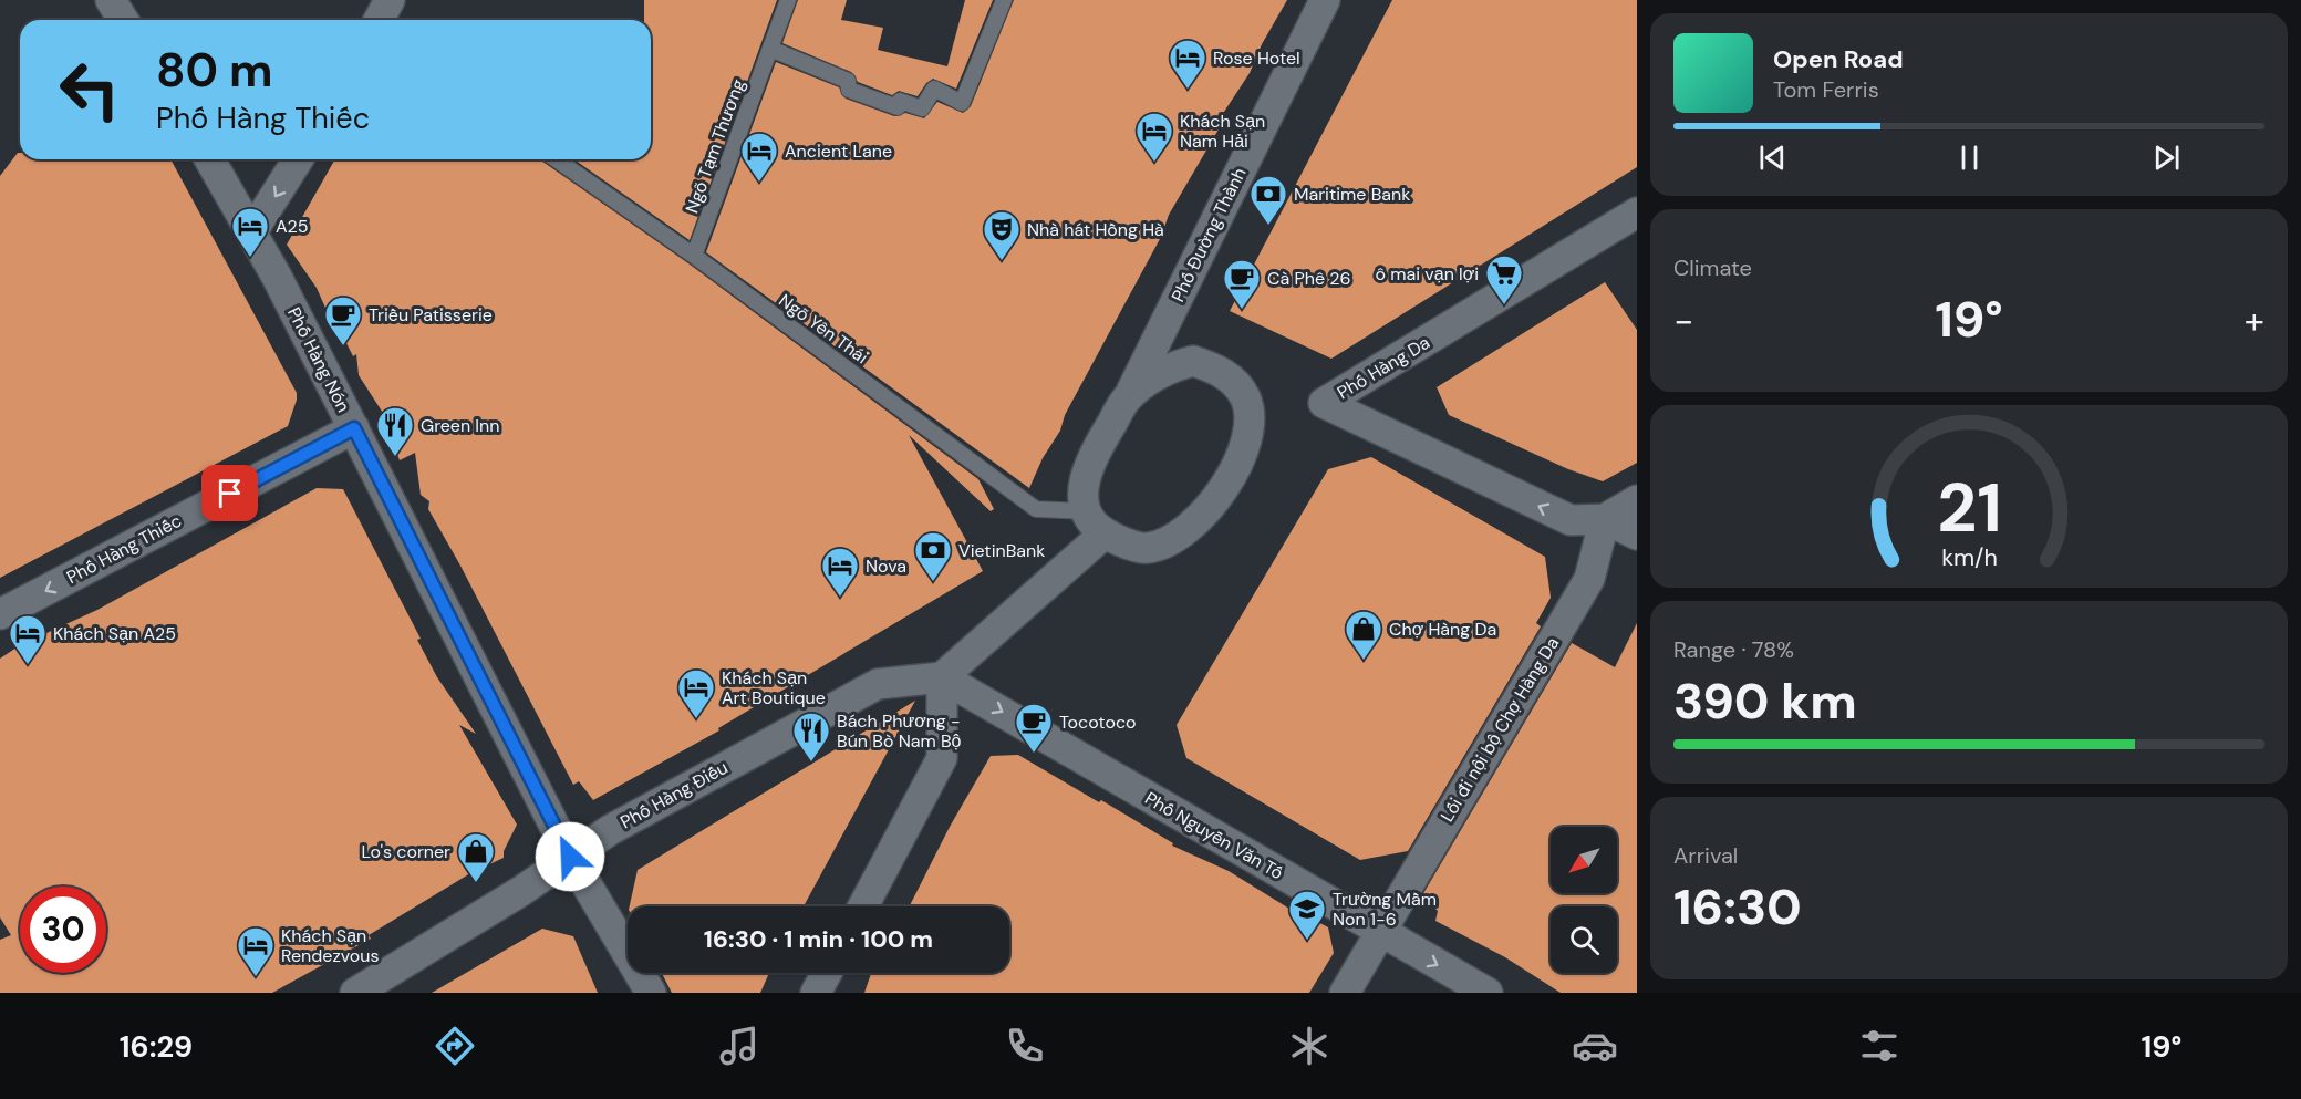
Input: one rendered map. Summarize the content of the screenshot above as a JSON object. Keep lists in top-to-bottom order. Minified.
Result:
{"streets":{"street":["Phố Đường Thành","Phố Hàng Nón","Phố Hàng Da","Phố Hàng Thiếc","Lối đi nội bộ Chợ Hàng Da","Phố Hàng Điếu","Phố Nguyễn Văn Tố"],"lane":["Ngõ Tạm Thương","Ngõ Yên Thái"]},"crossings":[["Ngõ Tạm Thương","Ngõ Yên Thái"],["Phố Đường Thành","Ngõ Yên Thái"],["Phố Hàng Nón","Phố Hàng Thiếc"],["Phố Hàng Nón","Phố Hàng Điếu"],["Phố Hàng Da","Lối đi nội bộ Chợ Hàng Da"],["Lối đi nội bộ Chợ Hàng Da","Phố Nguyễn Văn Tố"],["Phố Hàng Điếu","Phố Nguyễn Văn Tố"]],"one_way":["Phố Hàng Thiếc","Phố Nguyễn Văn Tố"],"places":{"hotel":["Rose Hotel","Khách Sạn Nam Hải","Ancient Lane","A25","Nova","Khách Sạn A25","Khách Sạn Art Boutique","Khách Sạn Rendezvous"],"bank":["Maritime Bank","VietinBank"],"theatre":["Nhà hát Hồng Hà"],"supermarket":["ô mai vạn lợi"],"cafe":["Cà Phê 26","Triều Patisserie","Tocotoco"],"restaurant":["Green Inn","Bách Phương - Bún Bò Nam Bộ"],"shop":["Chợ Hàng Da","Lo's corner"],"school or university":["Trường Mầm Non 1-6"]},"north":"bottom left","page":{"turn":["80 m","Phố Hàng Thiếc"],"song":["Open Road","Tom Ferris"],"tile":["Climate",["Range · 78%","390 km"],["Arrival","16:30"]],"heat":["−","19°","+"],"limit":"30","trip":"16:30 · 1 min · 100 m","tabs":["16:29","19°"],"gauge":["21","km/h"]}}
